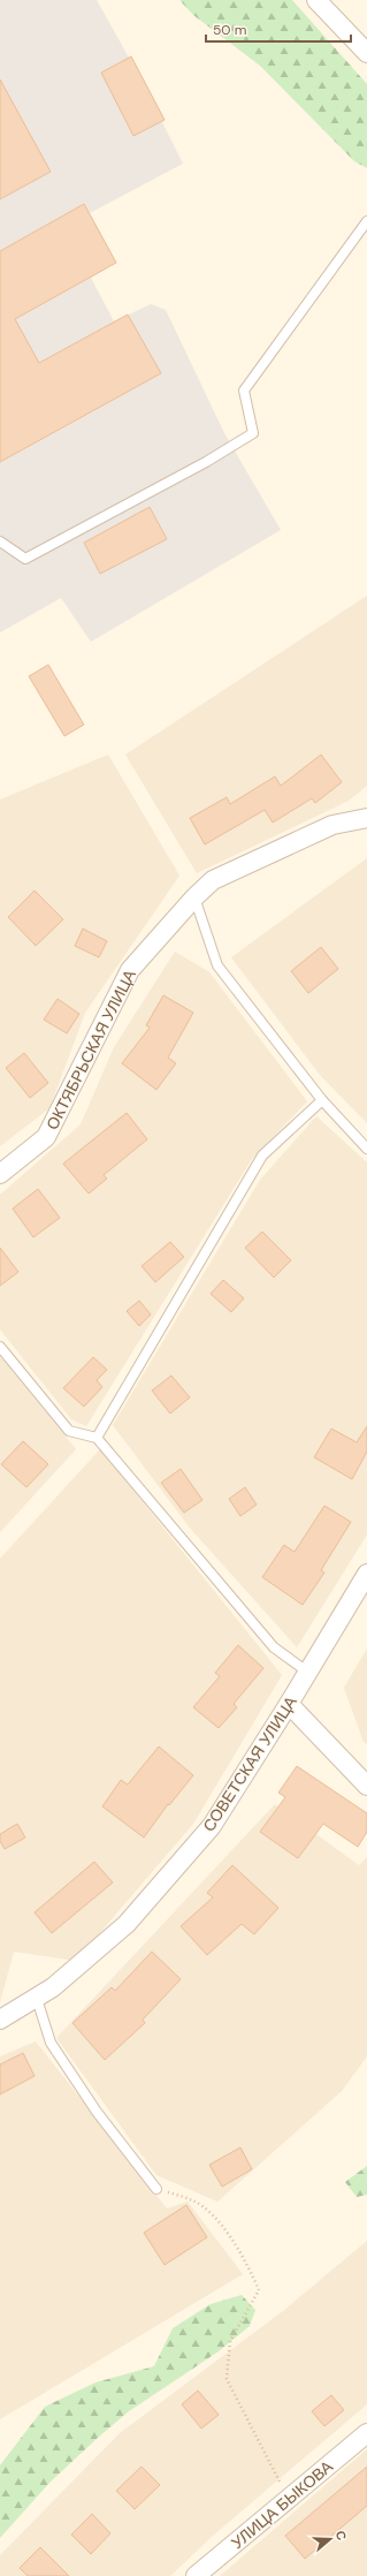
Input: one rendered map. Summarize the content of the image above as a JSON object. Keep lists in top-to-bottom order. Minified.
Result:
{"streets":{"street":["ОКТЯБРЬСКАЯ УЛИЦА","СОВЕТСКАЯ УЛИЦА","УЛИЦА БЫКОВА"]},"scale_bar":"50 m","north":"right"}
